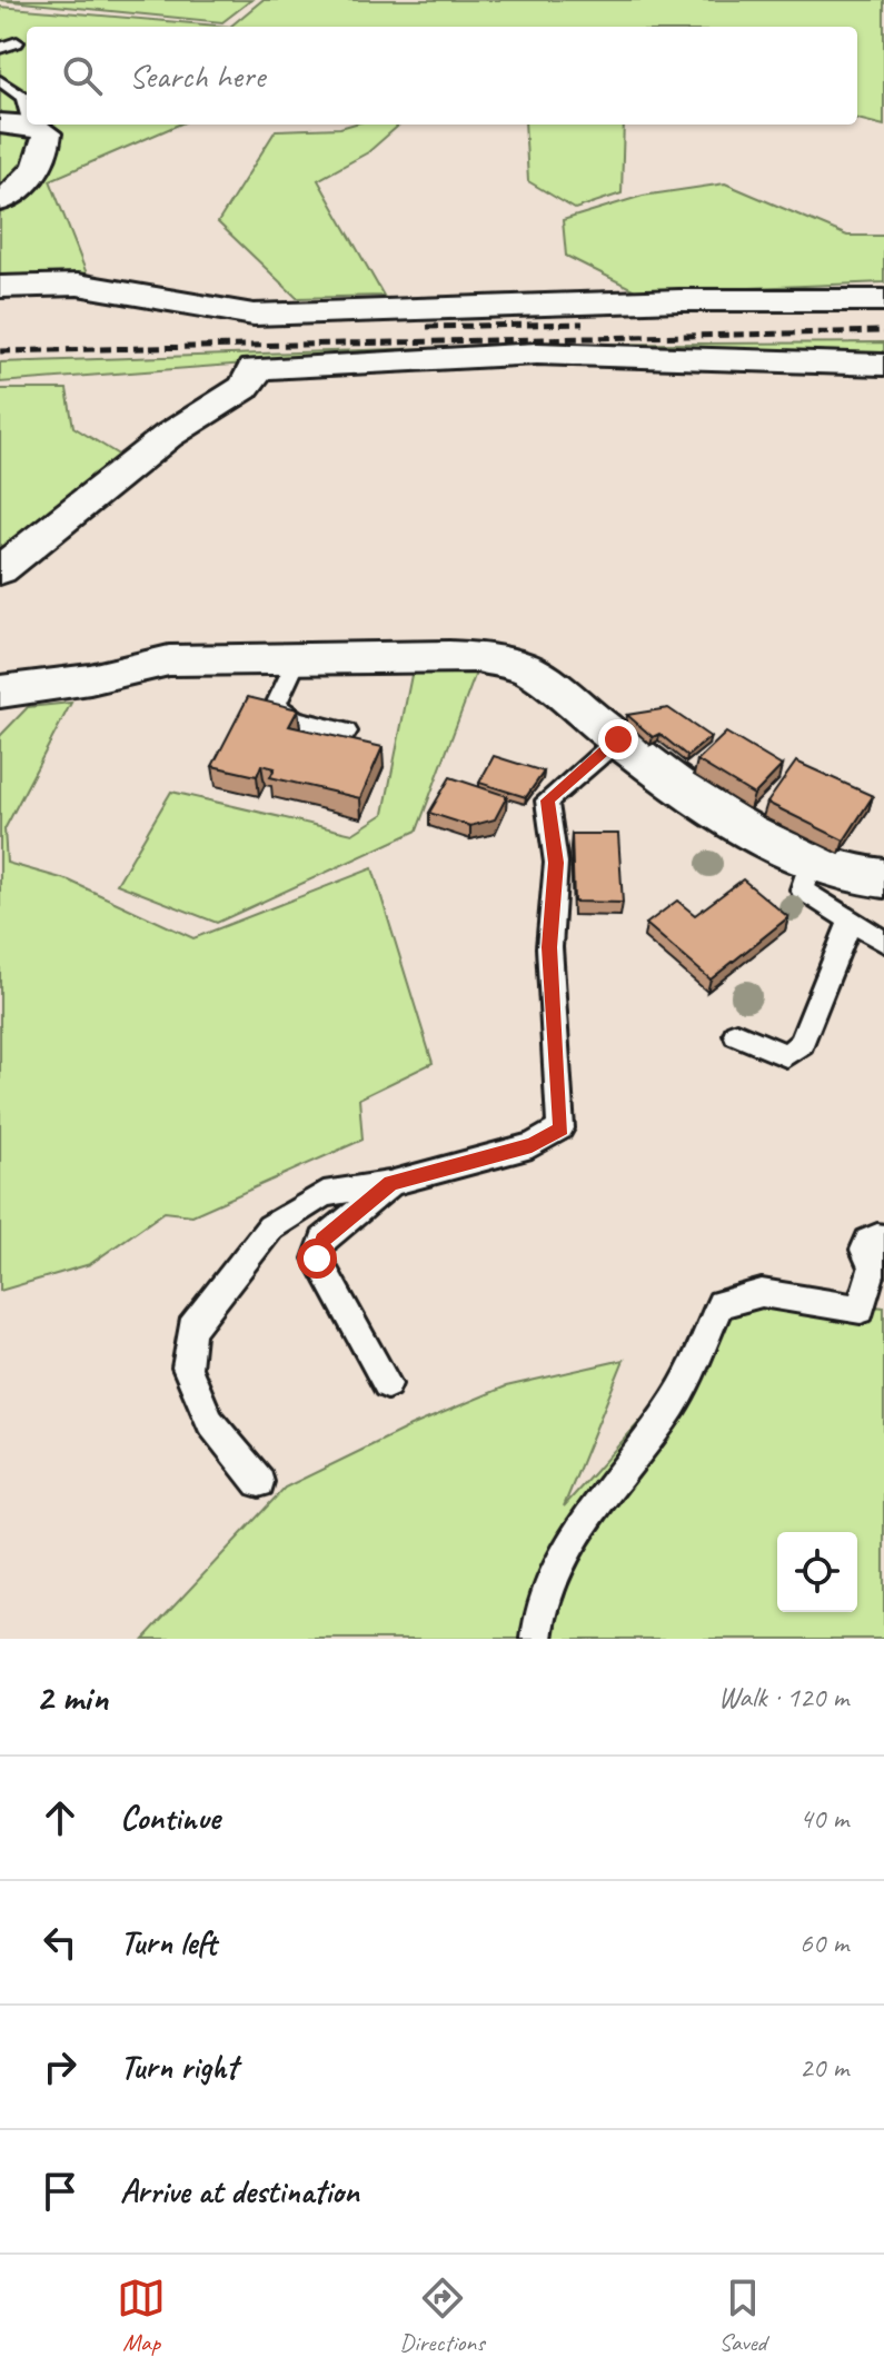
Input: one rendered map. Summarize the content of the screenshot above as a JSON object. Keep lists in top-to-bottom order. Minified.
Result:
{"page":{"search":"Search here","heading":["2 min","Walk · 120 m"],"list":[["Continue","40 m"],["Turn left","60 m"],["Turn right","20 m"],"Arrive at destination"],"nav":["Map","Directions","Saved"]}}
